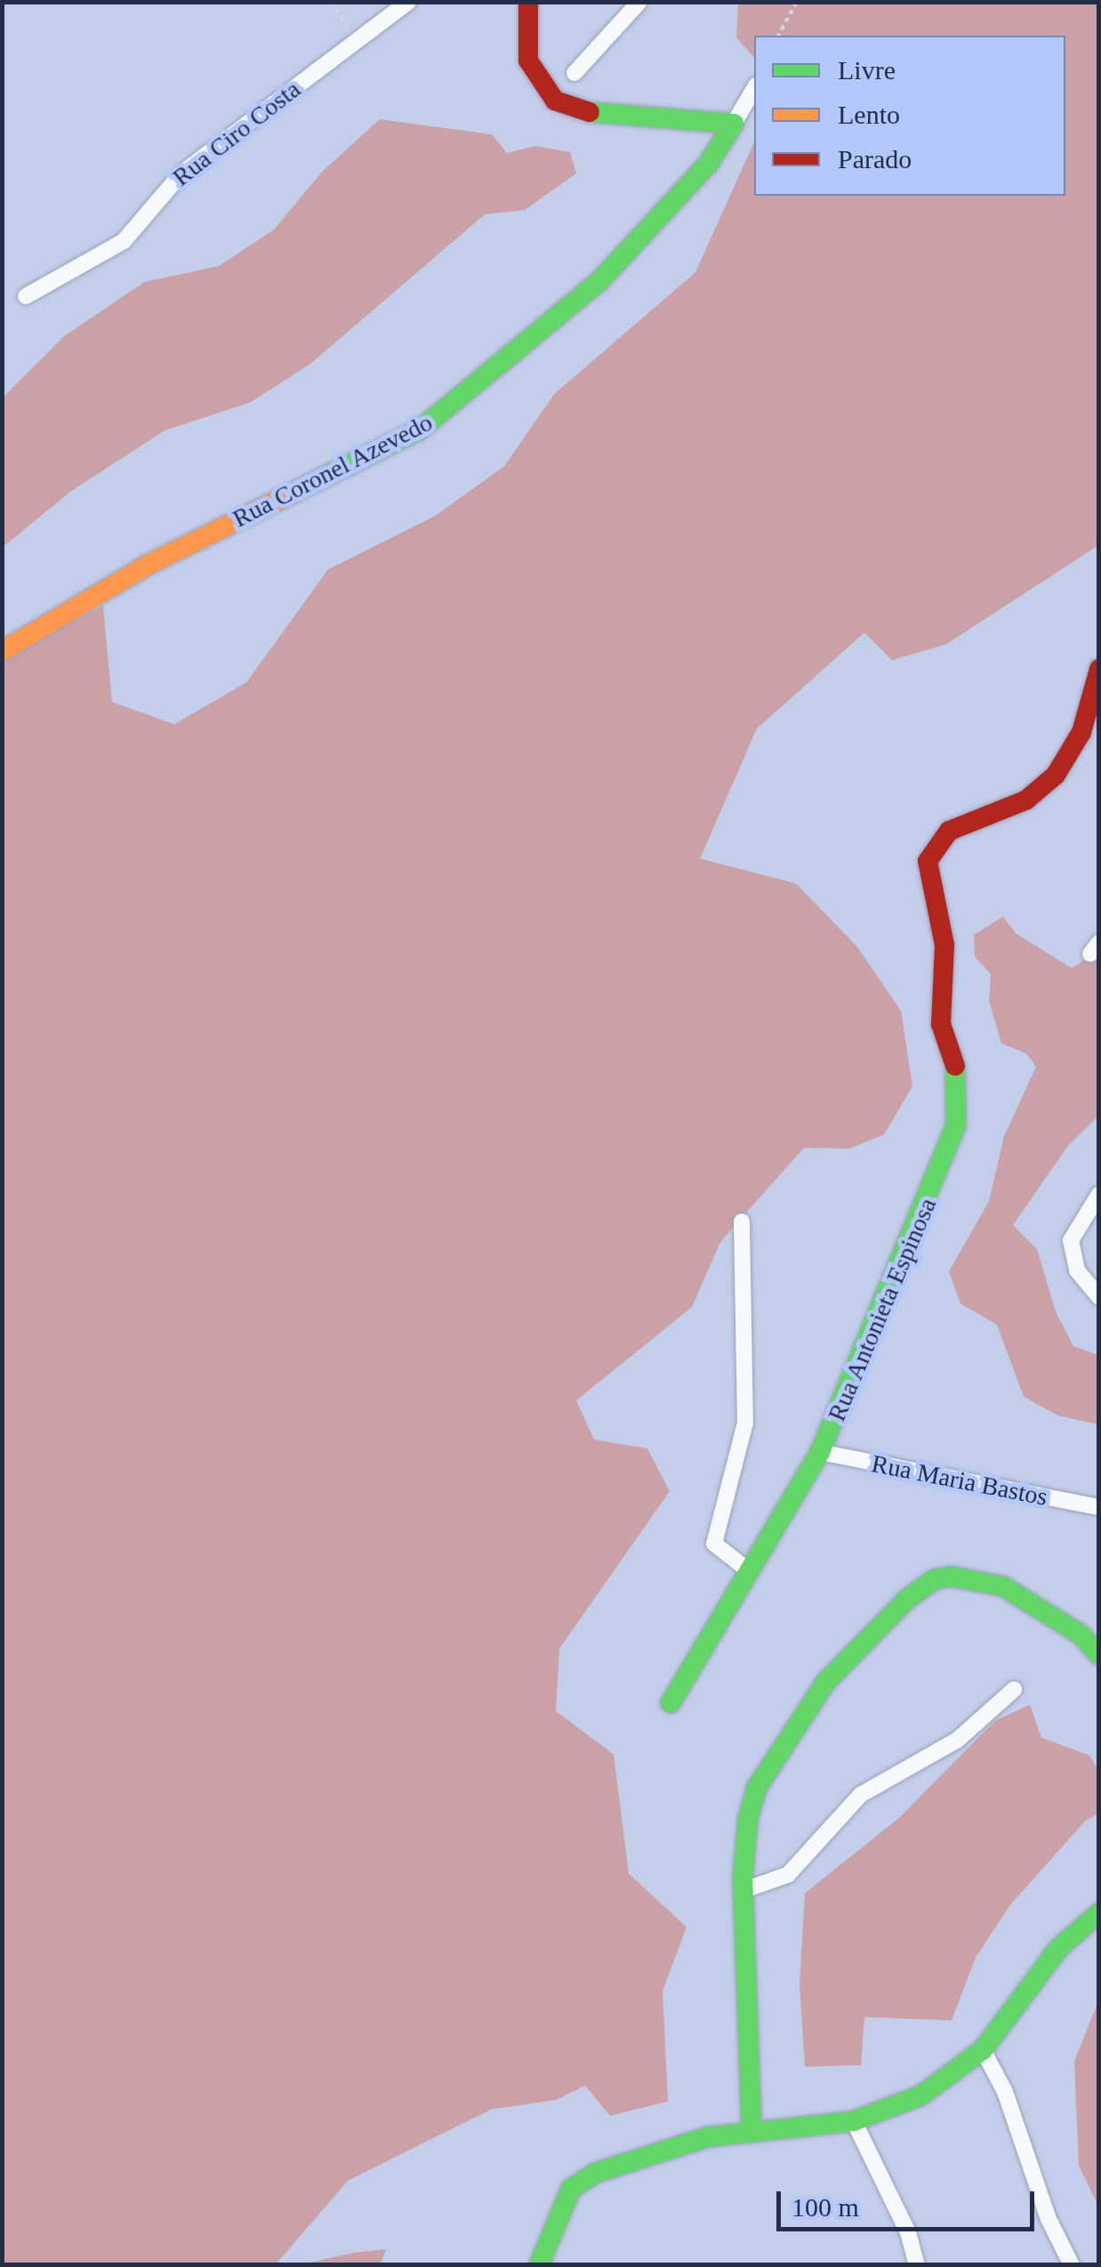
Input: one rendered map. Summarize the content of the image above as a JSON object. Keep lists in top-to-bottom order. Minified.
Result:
{"streets":{"street":["Rua Ciro Costa","Rua Coronel Azevedo","Rua Antonieta Espinosa","Rua Maria Bastos"]},"crossings":[["Rua Antonieta Espinosa","Rua Maria Bastos"]],"legend":["Livre","Lento","Parado"],"scale_bar":"100 m"}
